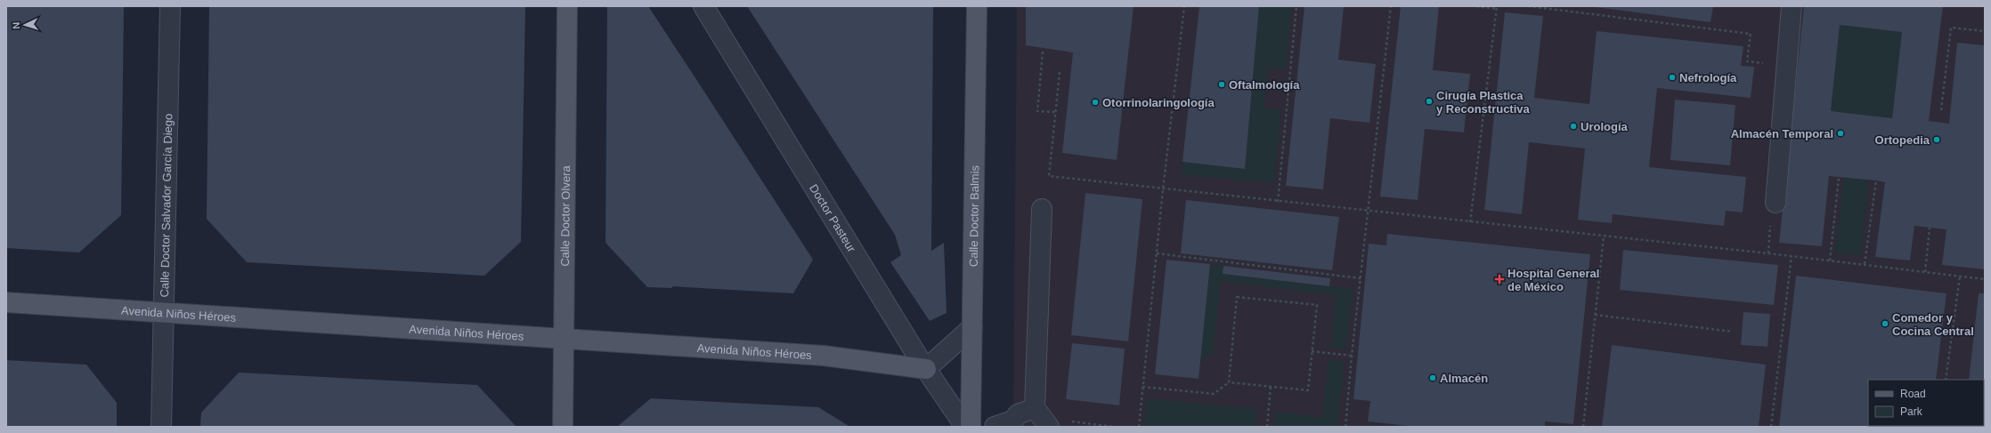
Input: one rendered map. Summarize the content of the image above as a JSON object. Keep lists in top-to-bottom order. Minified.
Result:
{"streets":{"main road":["Calle Doctor Olvera","Calle Doctor Balmis","Avenida Niños Héroes"],"street":["Calle Doctor Salvador García Diego","Doctor Pasteur"]},"crossings":[["Calle Doctor Salvador García Diego","Avenida Niños Héroes"],["Calle Doctor Olvera","Avenida Niños Héroes"],["Doctor Pasteur","Avenida Niños Héroes"]],"places":{"other":["Nefrología","Oftalmología","Cirugía Plastica y Reconstructiva","Otorrinolaringología","Urología","Almacén Temporal","Ortopedia","Comedor y Cocina Central","Almacén"],"health":["Hospital General de México"]},"legend":["Road","Park"],"north":"left"}
